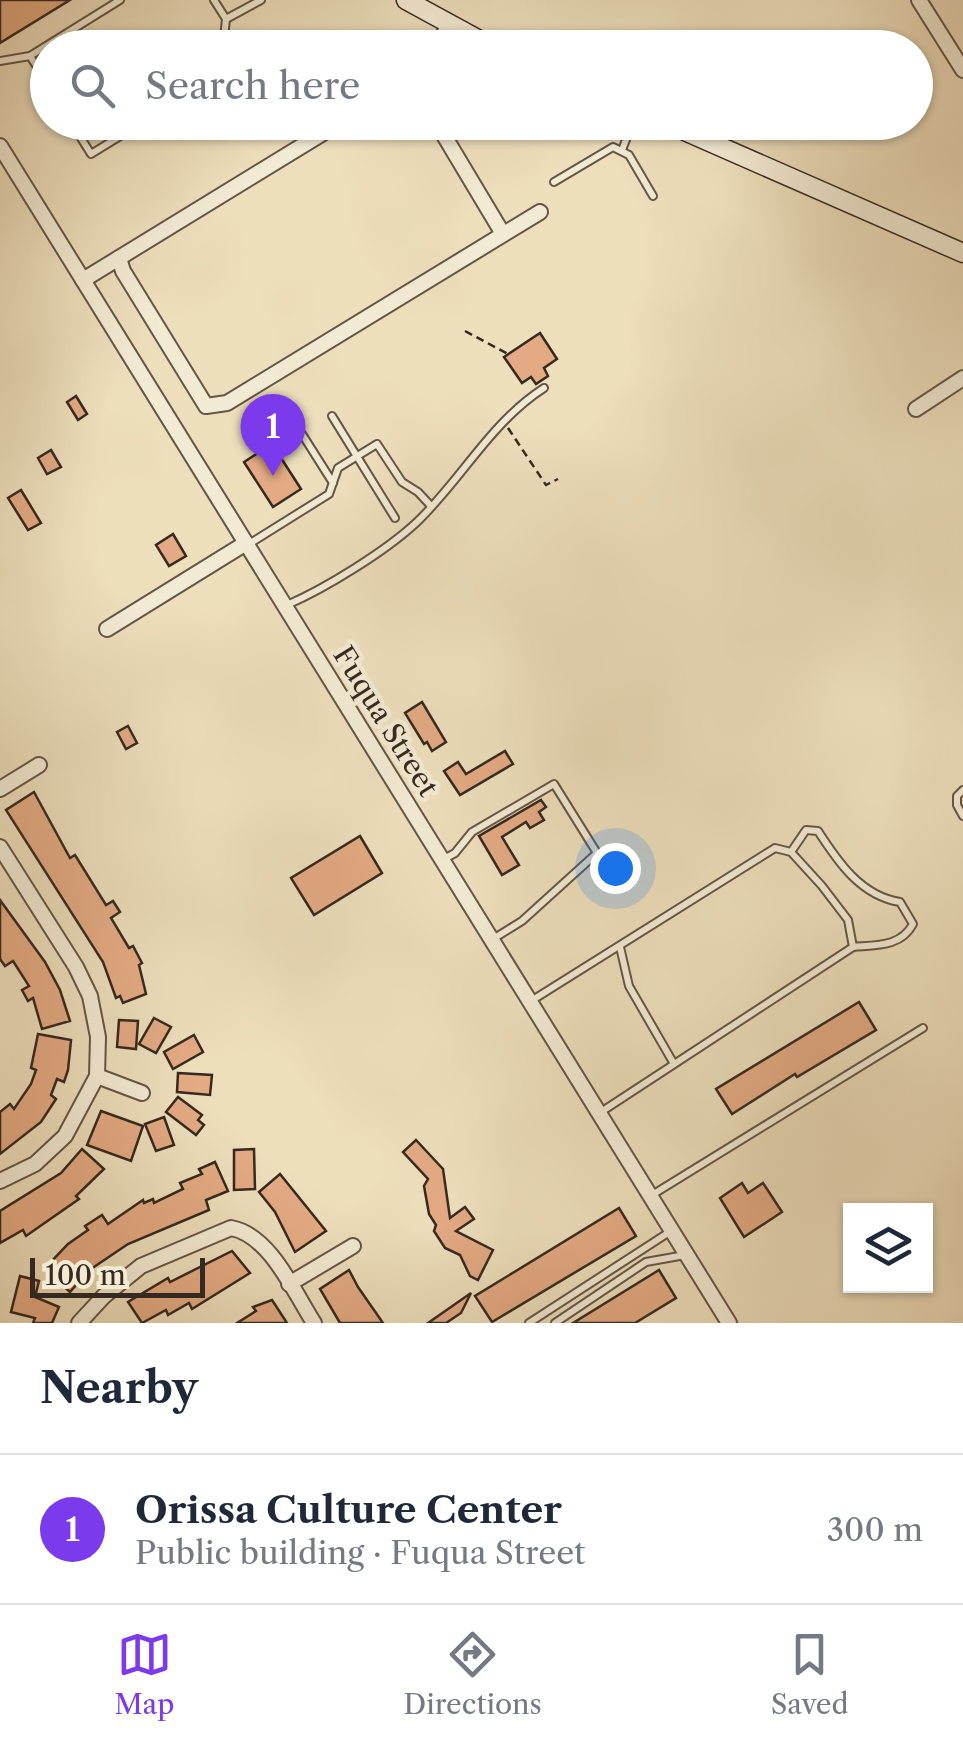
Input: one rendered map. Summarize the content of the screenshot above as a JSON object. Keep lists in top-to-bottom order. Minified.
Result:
{"streets":{"street":["Fuqua Street"]},"scale_bar":"100 m","page":{"search":"Search here","pins":"1","scale":"100 m","heading":"Nearby","list":[{"mark":"1","name":"Orissa Culture Center","note":"Public building · Fuqua Street","value":"300 m"}],"nav":["Map","Directions","Saved"]}}
